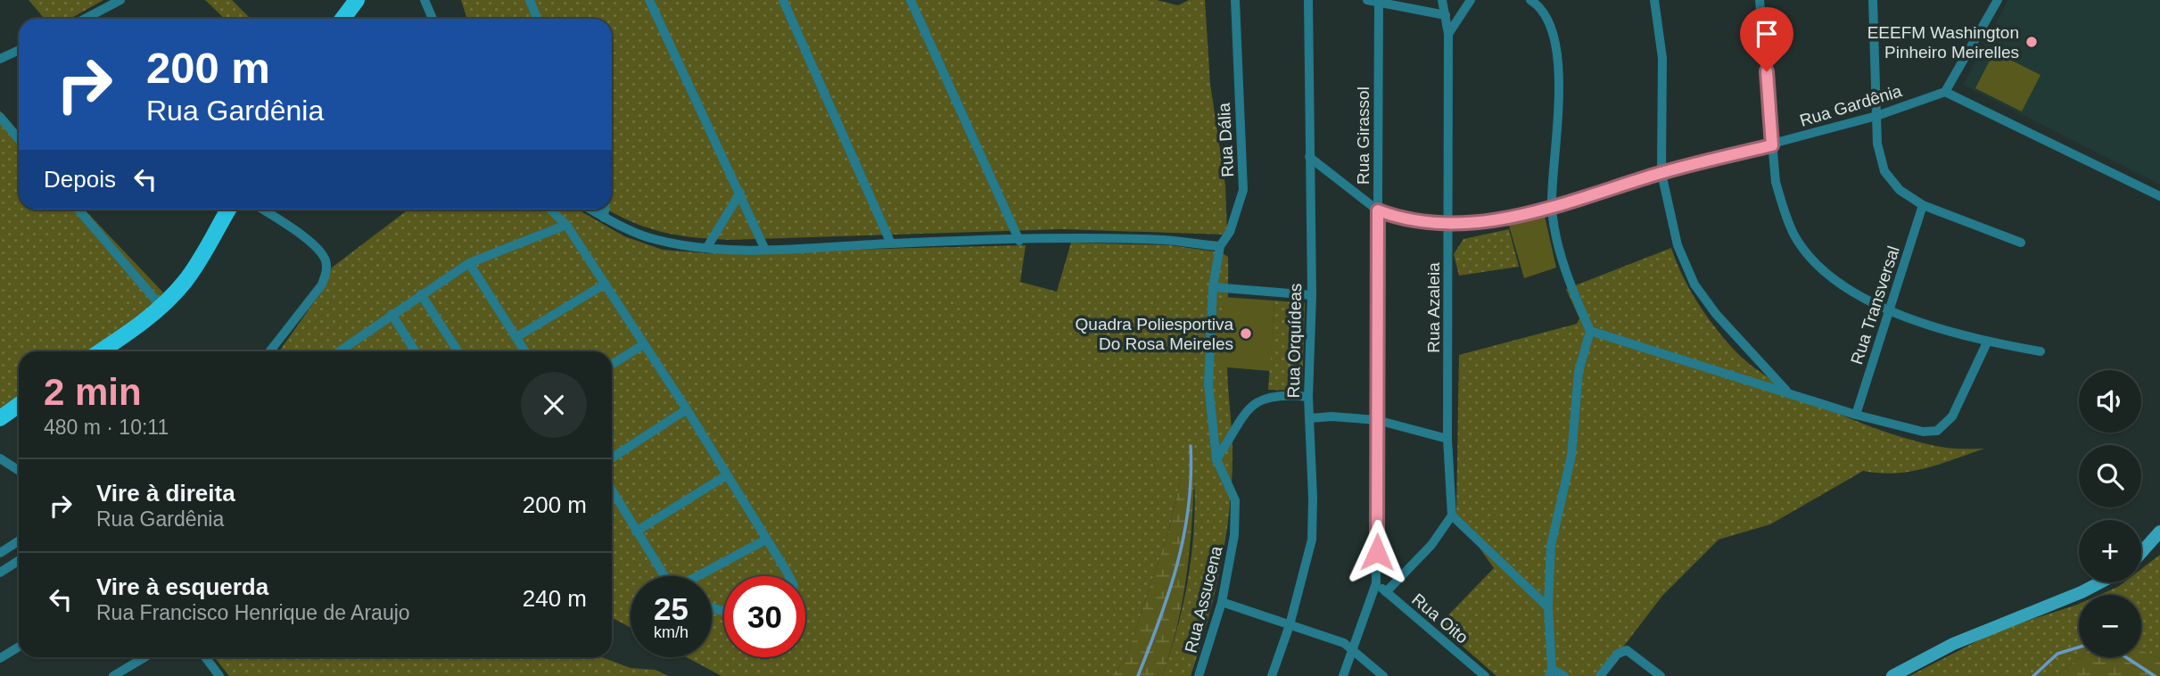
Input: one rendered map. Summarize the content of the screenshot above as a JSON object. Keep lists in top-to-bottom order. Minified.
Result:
{"streets":{"street":["Rua Gardênia","Rua Girassol","Rua Dália","Rua Transversal","Rua Azaleia","Rua Orquídeas","Rua Assucena","Rua Oito"]},"crossings":[["Rua Gardênia","Rua Girassol"],["Rua Gardênia","Rua Azaleia"],["Rua Gardênia","Rua Orquídeas"],["Rua Girassol","Rua Oito"],["Rua Dália","Rua Assucena"]],"places":["EEEFM Washington Pinheiro Meirelles","Quadra Poliesportiva Do Rosa Meireles"],"page":{"turn":["200 m","Rua Gardênia"],"then":"Depois","heading":["2 min","480 m · 10:11"],"map_buttons":["+","−"],"list":[{"name":"Vire à direita","note":"Rua Gardênia","value":"200 m"},{"name":"Vire à esquerda","note":"Rua Francisco Henrique de Araujo","value":"240 m"}],"speed":"25 km/h","limit":"30"}}
